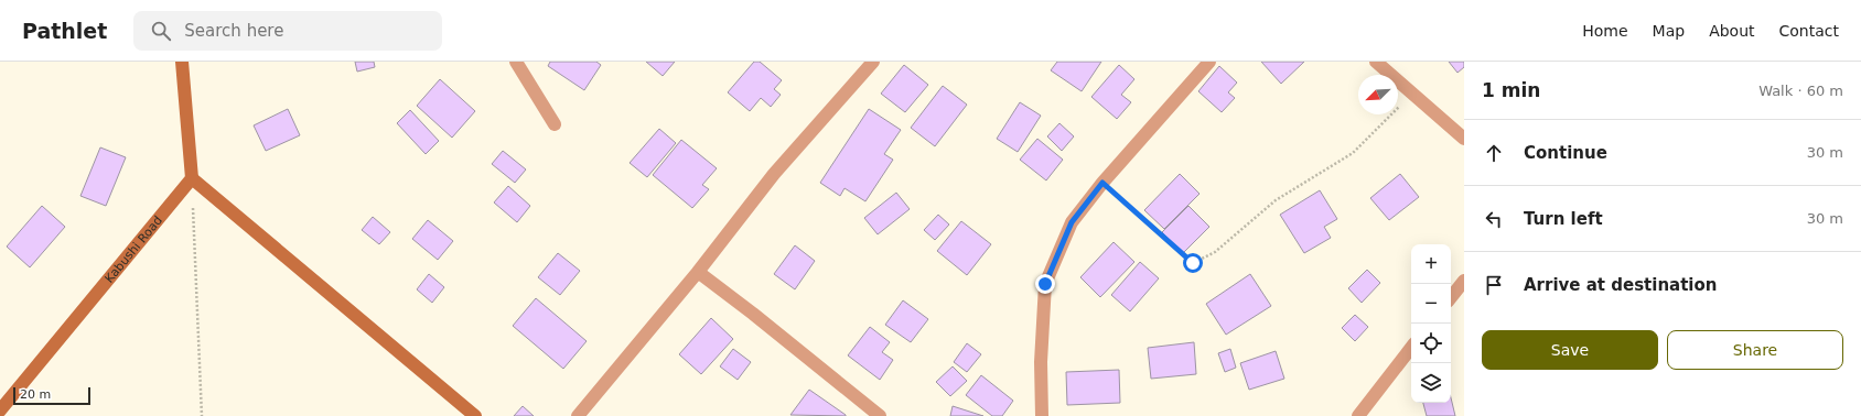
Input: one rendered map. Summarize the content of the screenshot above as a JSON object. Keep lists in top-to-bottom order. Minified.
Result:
{"streets":{"main road":["Kabushi Road"]},"scale_bar":"20 m","north":"bottom left","page":{"header":"Pathlet","search":"Search here","nav":["Home","Map","About","Contact"],"heading":["1 min","Walk · 60 m"],"list":[["Continue","30 m"],["Turn left","30 m"],"Arrive at destination"],"map_buttons":["+","−"],"buttons":["Save","Share"],"scale":"20 m"}}
